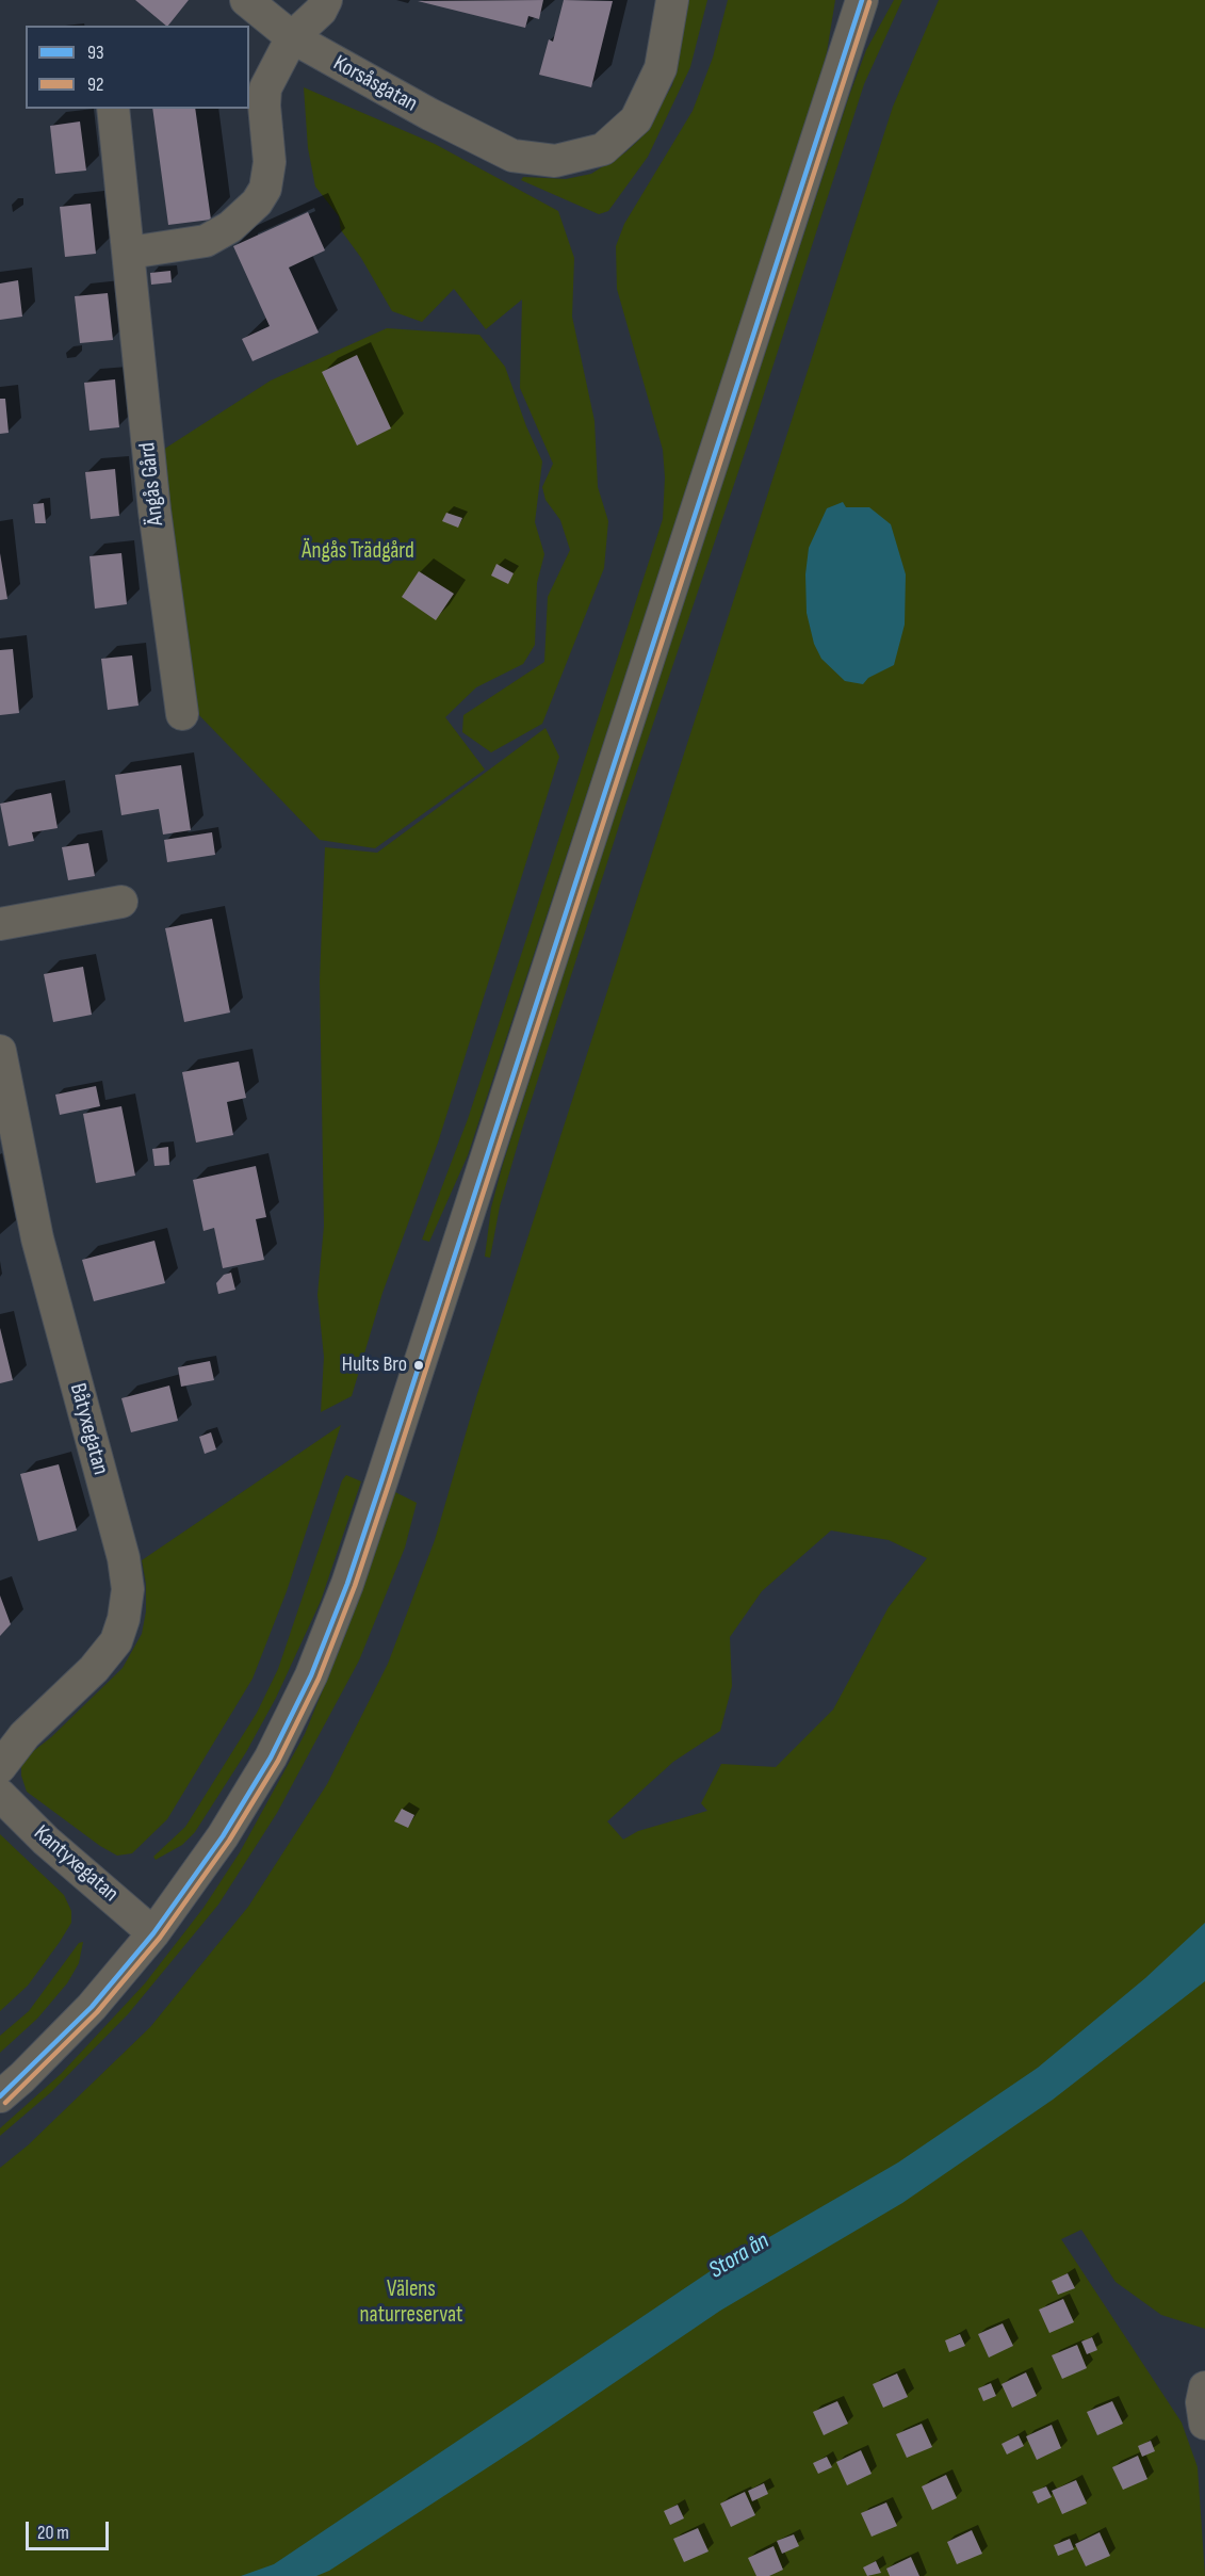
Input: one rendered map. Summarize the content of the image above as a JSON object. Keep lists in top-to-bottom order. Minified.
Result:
{"streets":{"street":["Korsåsgatan","Ängås Gård","Båtyxegatan","Kantyxegatan"]},"water":["Stora ån"],"parks":["Ängås Trädgård","Välens naturreservat"],"places":["Hults Bro"],"lines":["transit line 93","transit line 92"],"legend":["93","92"],"scale_bar":"20 m"}
